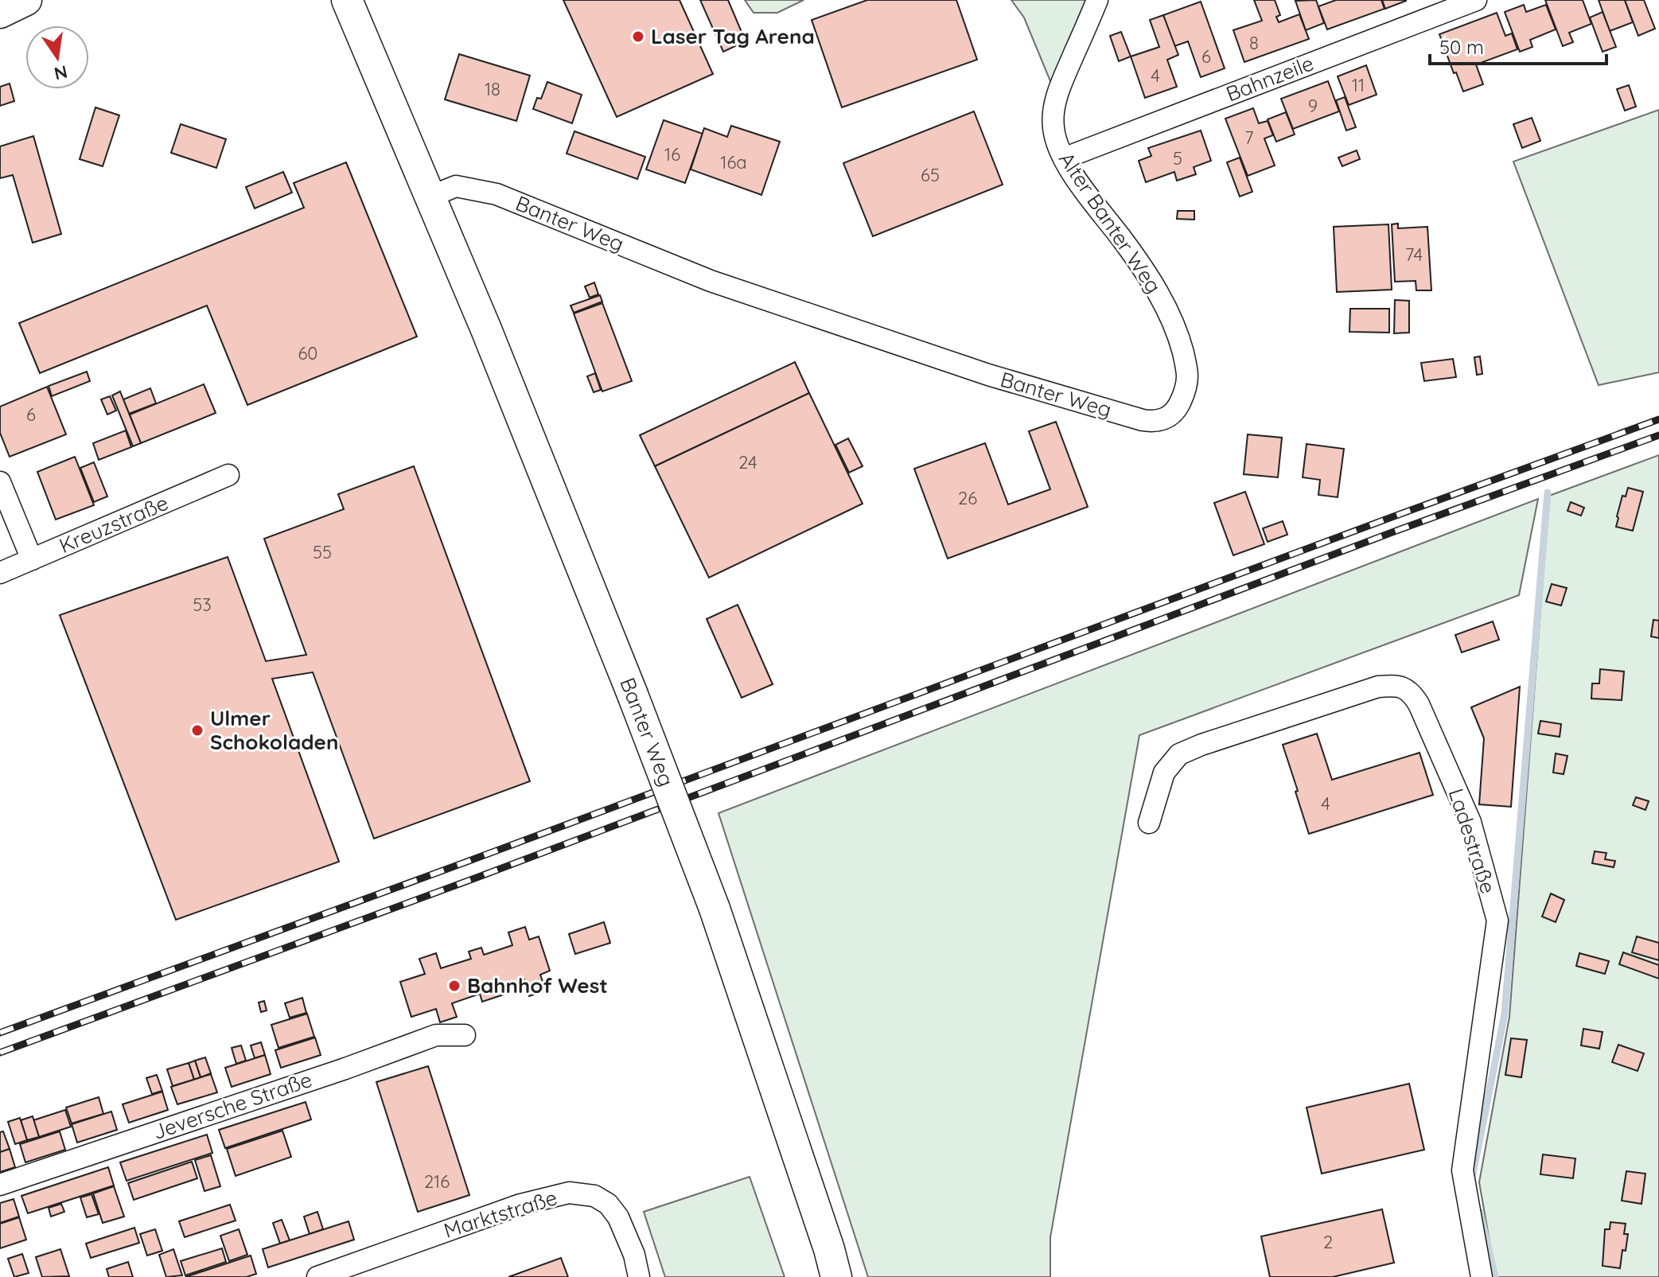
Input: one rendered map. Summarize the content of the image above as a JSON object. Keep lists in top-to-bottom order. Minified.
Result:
{"streets":{"street":["Bahnzeile","Alter Banter Weg","Banter Weg","Kreuzstraße","Ladestraße","Jeversche Straße","Marktstraße"]},"crossings":[["Bahnzeile","Alter Banter Weg"],["Alter Banter Weg","Banter Weg"]],"places":["Laser Tag Arena","Ulmer Schokoladen","Bahnhof West"],"house_numbers":["8","6","4","11","18","9","7","16","5","16a","65","74","60","6","24","26","55","53","4","216","2"],"scale_bar":"50 m","north":"bottom"}
